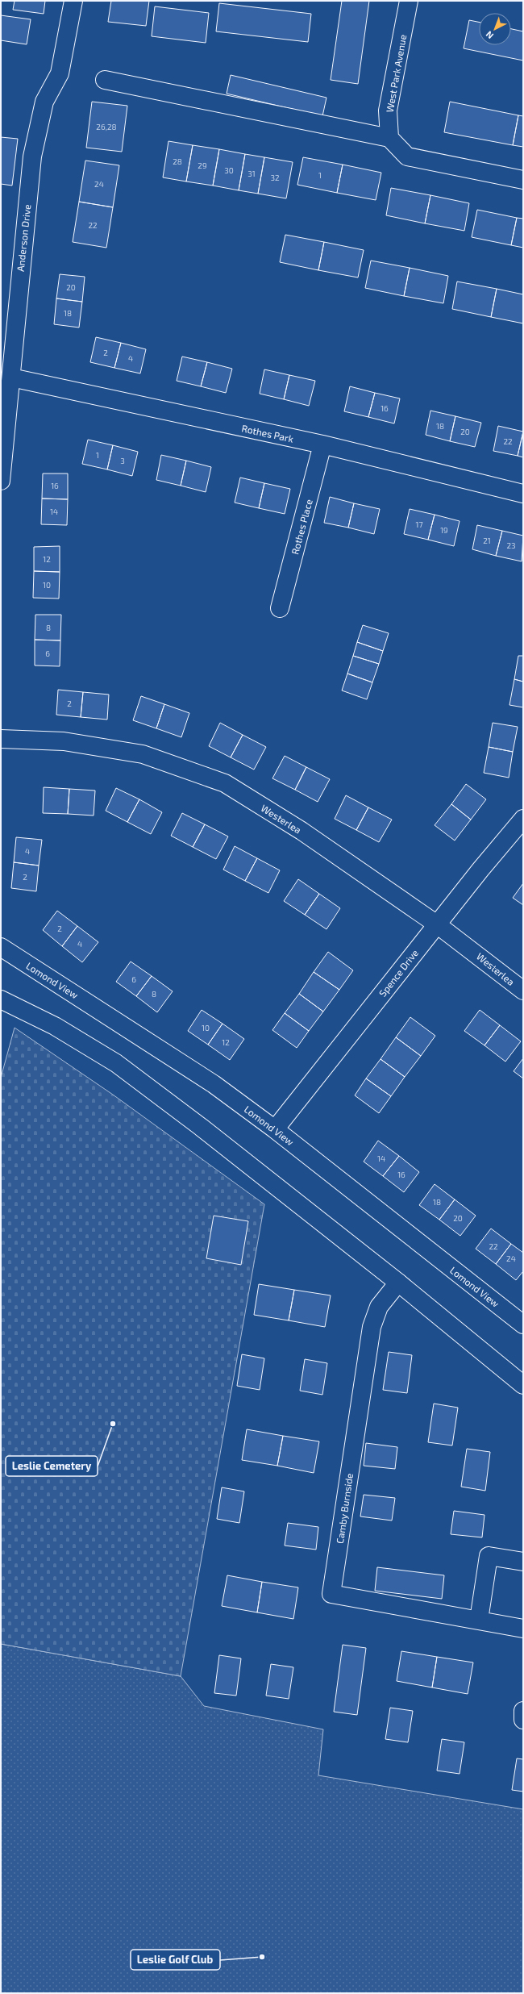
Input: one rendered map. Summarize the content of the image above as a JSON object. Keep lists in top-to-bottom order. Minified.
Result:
{"streets":{"street":["West Park Avenue","Anderson Drive","Rothes Park","Rothes Place","Westerlea","Spence Drive","Lomond View","Camby Burnside"]},"crossings":[["Anderson Drive","Rothes Park"],["Rothes Park","Rothes Place"],["Westerlea","Spence Drive"],["Spence Drive","Lomond View"]],"places":["Leslie Cemetery","Leslie Golf Club"],"house_numbers":["26,28","28","29","30","31","1","32","24","22","20","18","2","4","16","18","20","22","1","3","16","14","17","19","21","23","12","10","8","6","2","4","2","2","4","6","8","10","12","14","16","18","20","22","24"],"north":"bottom left"}
